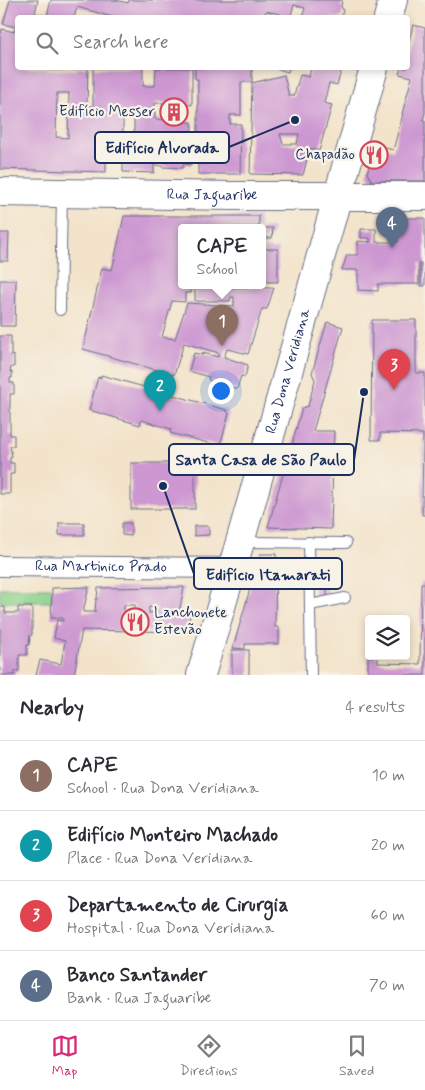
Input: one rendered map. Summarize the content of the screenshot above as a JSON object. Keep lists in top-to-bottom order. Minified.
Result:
{"streets":{"street":["Rua Jaguaribe","Rua Dona Veridiana","Rua Martinico Prado"]},"crossings":[["Rua Jaguaribe","Rua Dona Veridiana"],["Rua Dona Veridiana","Rua Martinico Prado"]],"places":{"building":["Edifício Messer"],"other":["Edifício Alvorada","Santa Casa de São Paulo","Edifício Itamarati"],"restaurant":["Chapadão","Lanchonete Estevão"]},"page":{"search":"Search here","pins":["4","1","3","2"],"popup":["CAPE","School"],"heading":["Nearby","4 results"],"list":[{"mark":"1","name":"CAPE","note":"School · Rua Dona Veridiana","value":"10 m"},{"mark":"2","name":"Edifício Monteiro Machado","note":"Place · Rua Dona Veridiana","value":"20 m"},{"mark":"3","name":"Departamento de Cirurgia","note":"Hospital · Rua Dona Veridiana","value":"60 m"},{"mark":"4","name":"Banco Santander","note":"Bank · Rua Jaguaribe","value":"70 m"}],"nav":["Map","Directions","Saved"]}}
